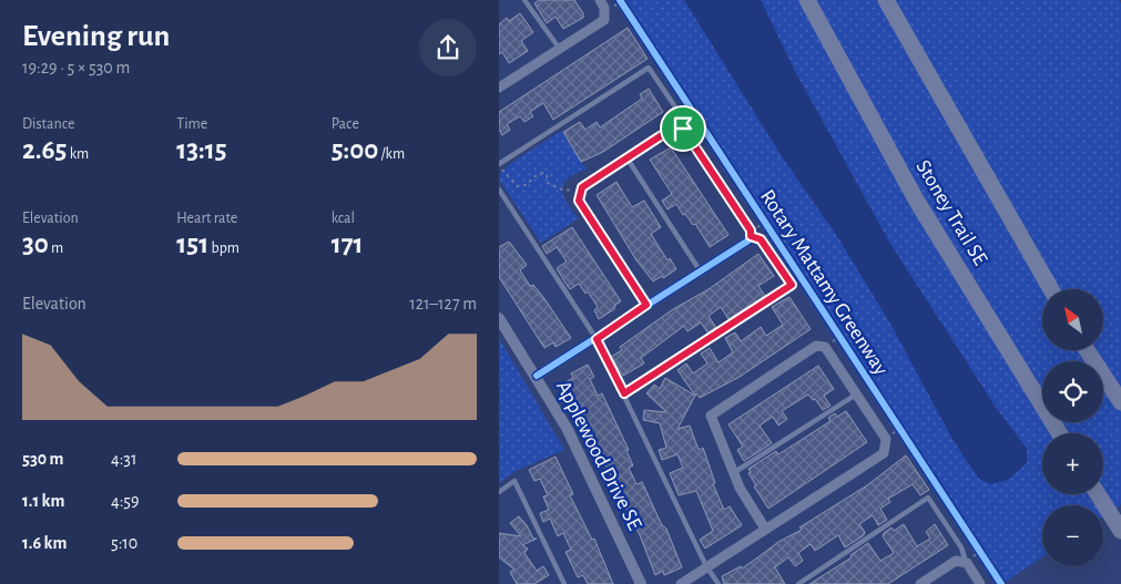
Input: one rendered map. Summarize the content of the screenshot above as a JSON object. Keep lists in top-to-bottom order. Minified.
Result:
{"streets":{"highway":["Stoney Trail SE"],"street":["Applewood Drive SE"],"cycle path":["Rotary Mattamy Greenway"]},"north":"top left","page":{"heading":["Evening run","19:29 · 5 × 530 m"],"stats":[["Distance","2.65 km"],["Time","13:15"],["Pace","5:00 /km"],["Elevation","30 m"],["Heart rate","151 bpm"],["kcal","171"]],"chart":["Elevation","121–127 m"],"map_buttons":["+","−"],"list":[{"name":"530 m","note":"4:31"},{"name":"1.1 km","note":"4:59"},{"name":"1.6 km","note":"5:10"}]}}
